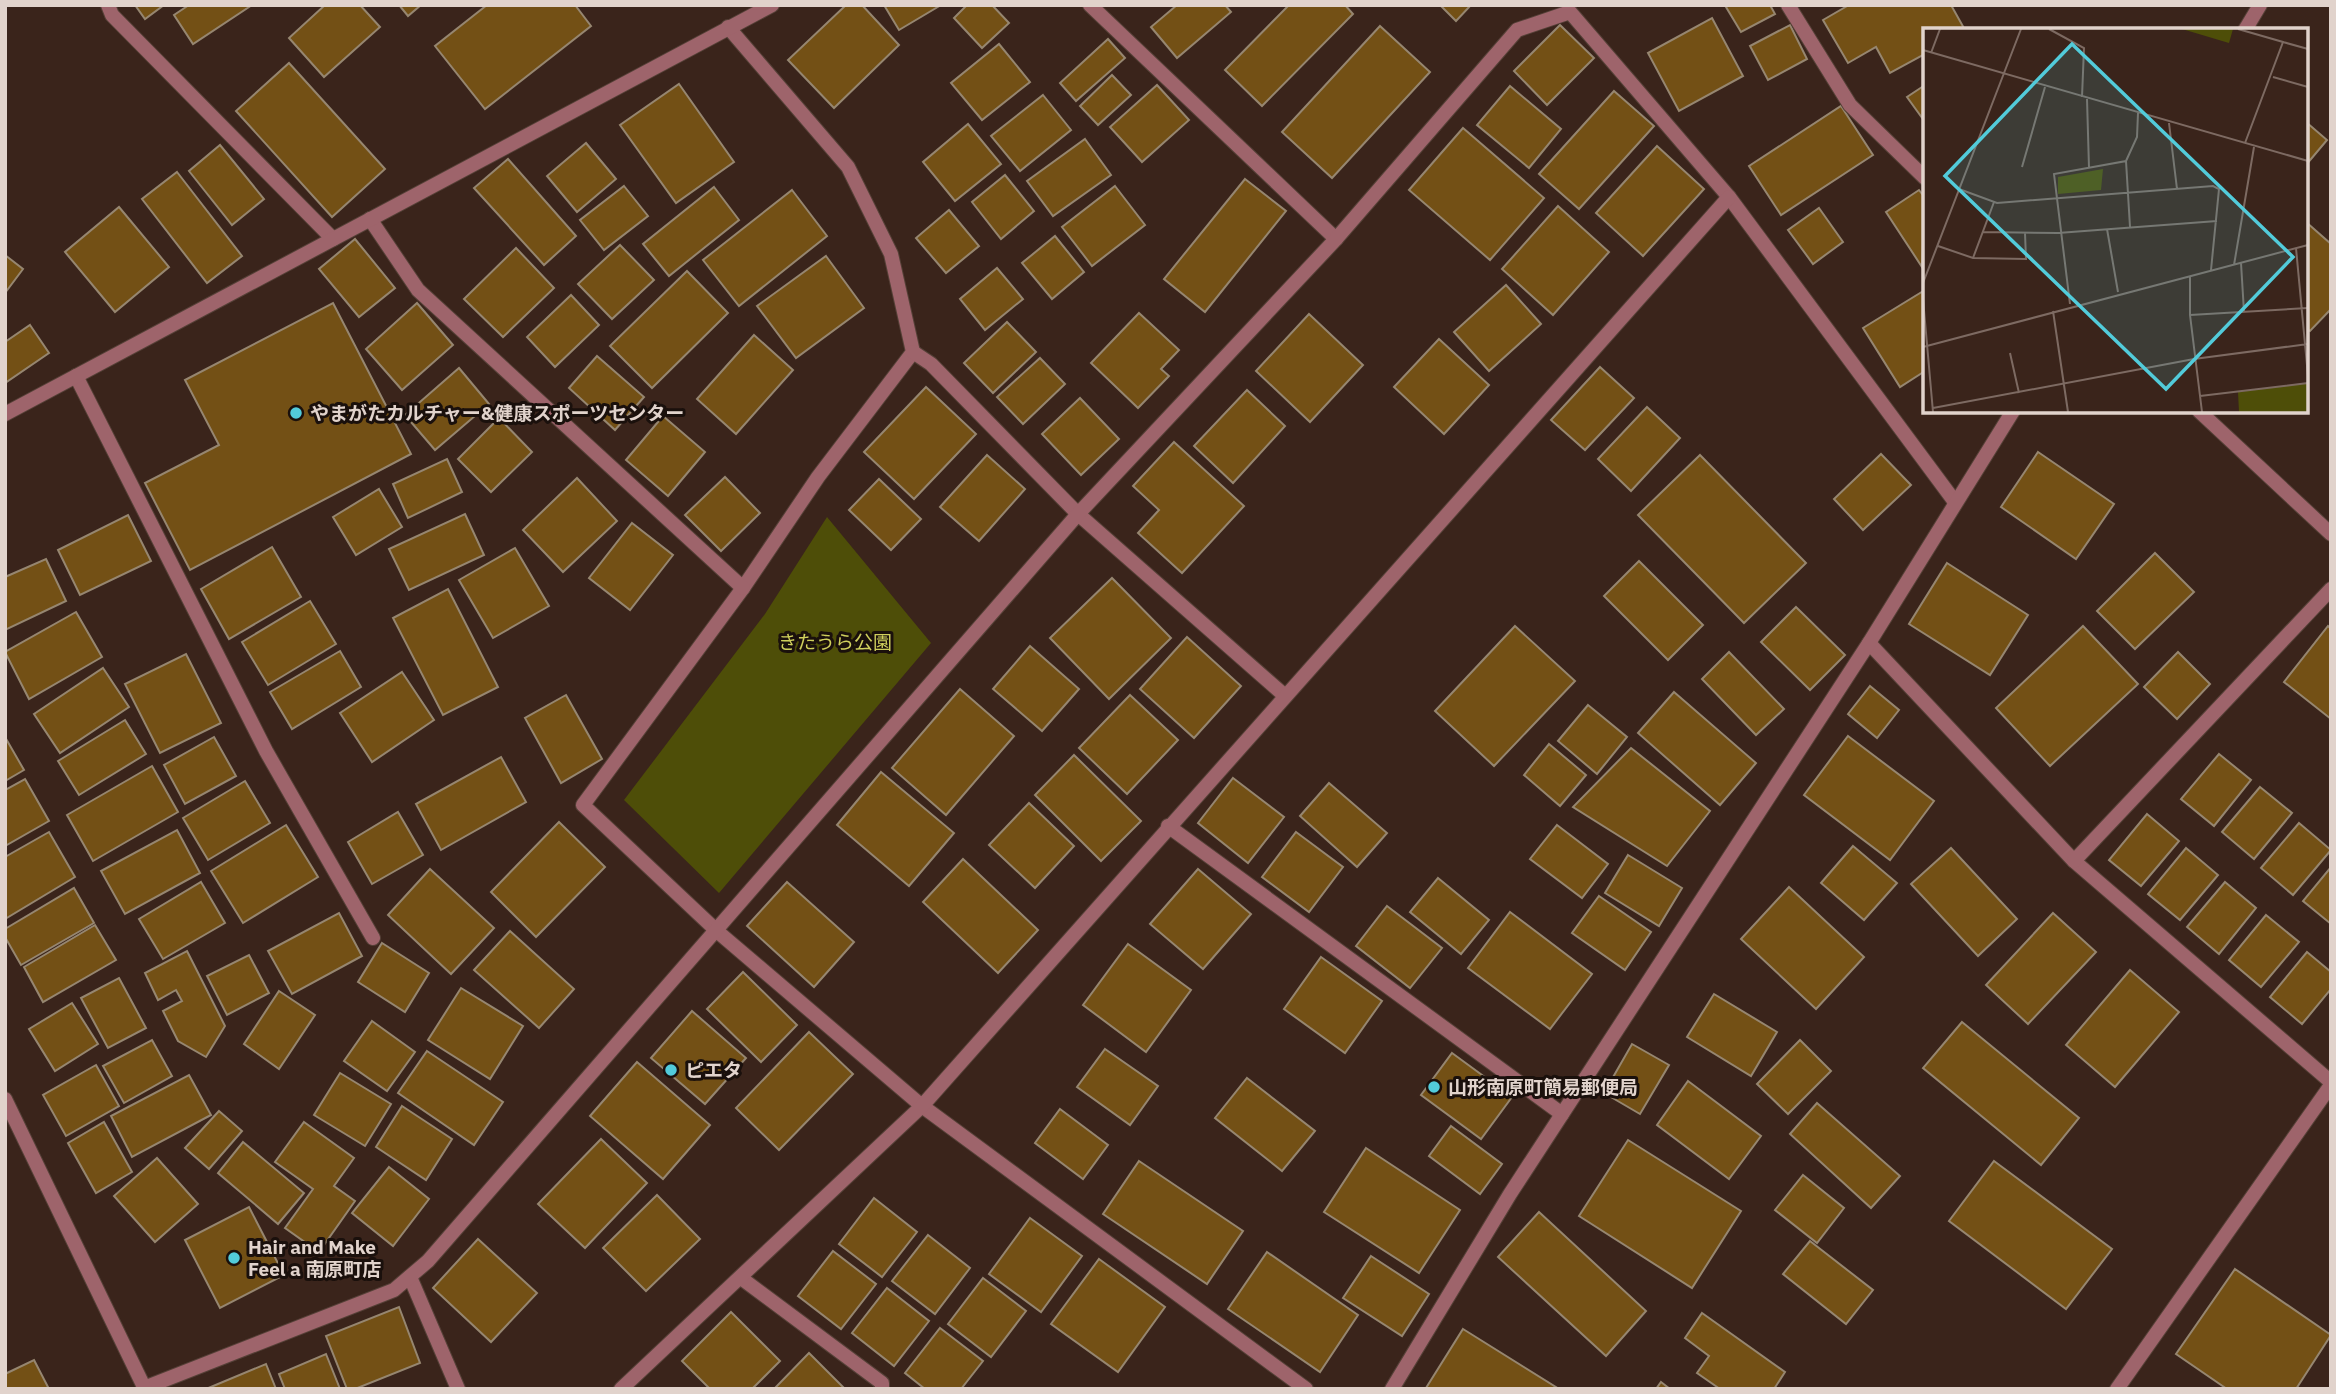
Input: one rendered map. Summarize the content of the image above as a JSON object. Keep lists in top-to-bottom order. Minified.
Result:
{"parks":["きたうら公園"],"places":["やまがたカルチャー&健康スポーツセンター","ピエタ","山形南原町簡易郵便局","Hair and Make Feel a 南原町店"]}
